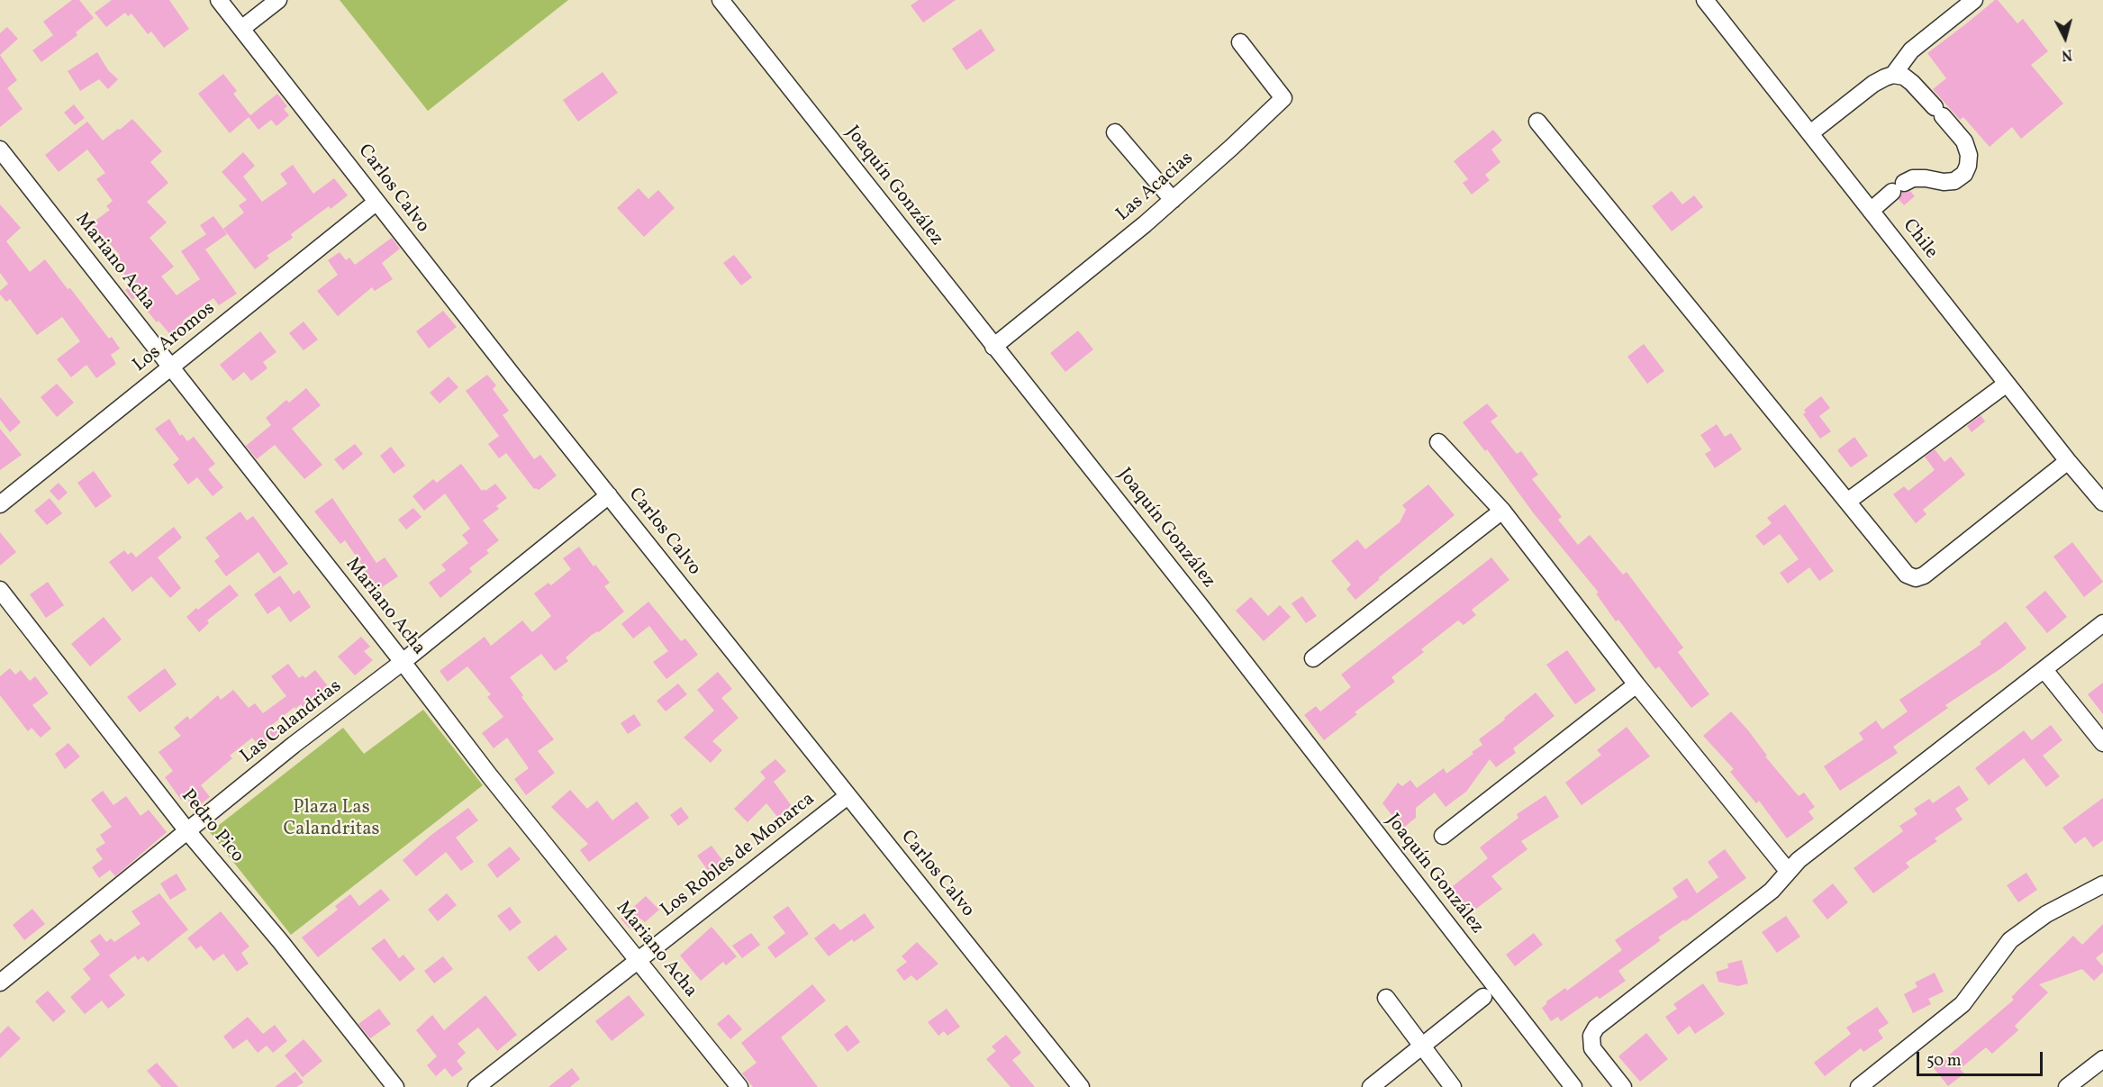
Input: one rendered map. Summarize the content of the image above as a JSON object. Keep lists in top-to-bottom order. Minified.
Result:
{"streets":{"street":["Joaquín González","Las Acacias","Carlos Calvo","Chile","Mariano Acha","Los Aromos","Las Calandrias","Pedro Pico","Los Robles de Monarca"]},"crossings":[["Joaquín González","Las Acacias"],["Carlos Calvo","Los Aromos"],["Carlos Calvo","Las Calandrias"],["Carlos Calvo","Los Robles de Monarca"],["Mariano Acha","Los Aromos"],["Mariano Acha","Las Calandrias"],["Mariano Acha","Los Robles de Monarca"],["Las Calandrias","Pedro Pico"]],"parks":["Plaza Las Calandritas"],"scale_bar":"50 m","north":"bottom"}
